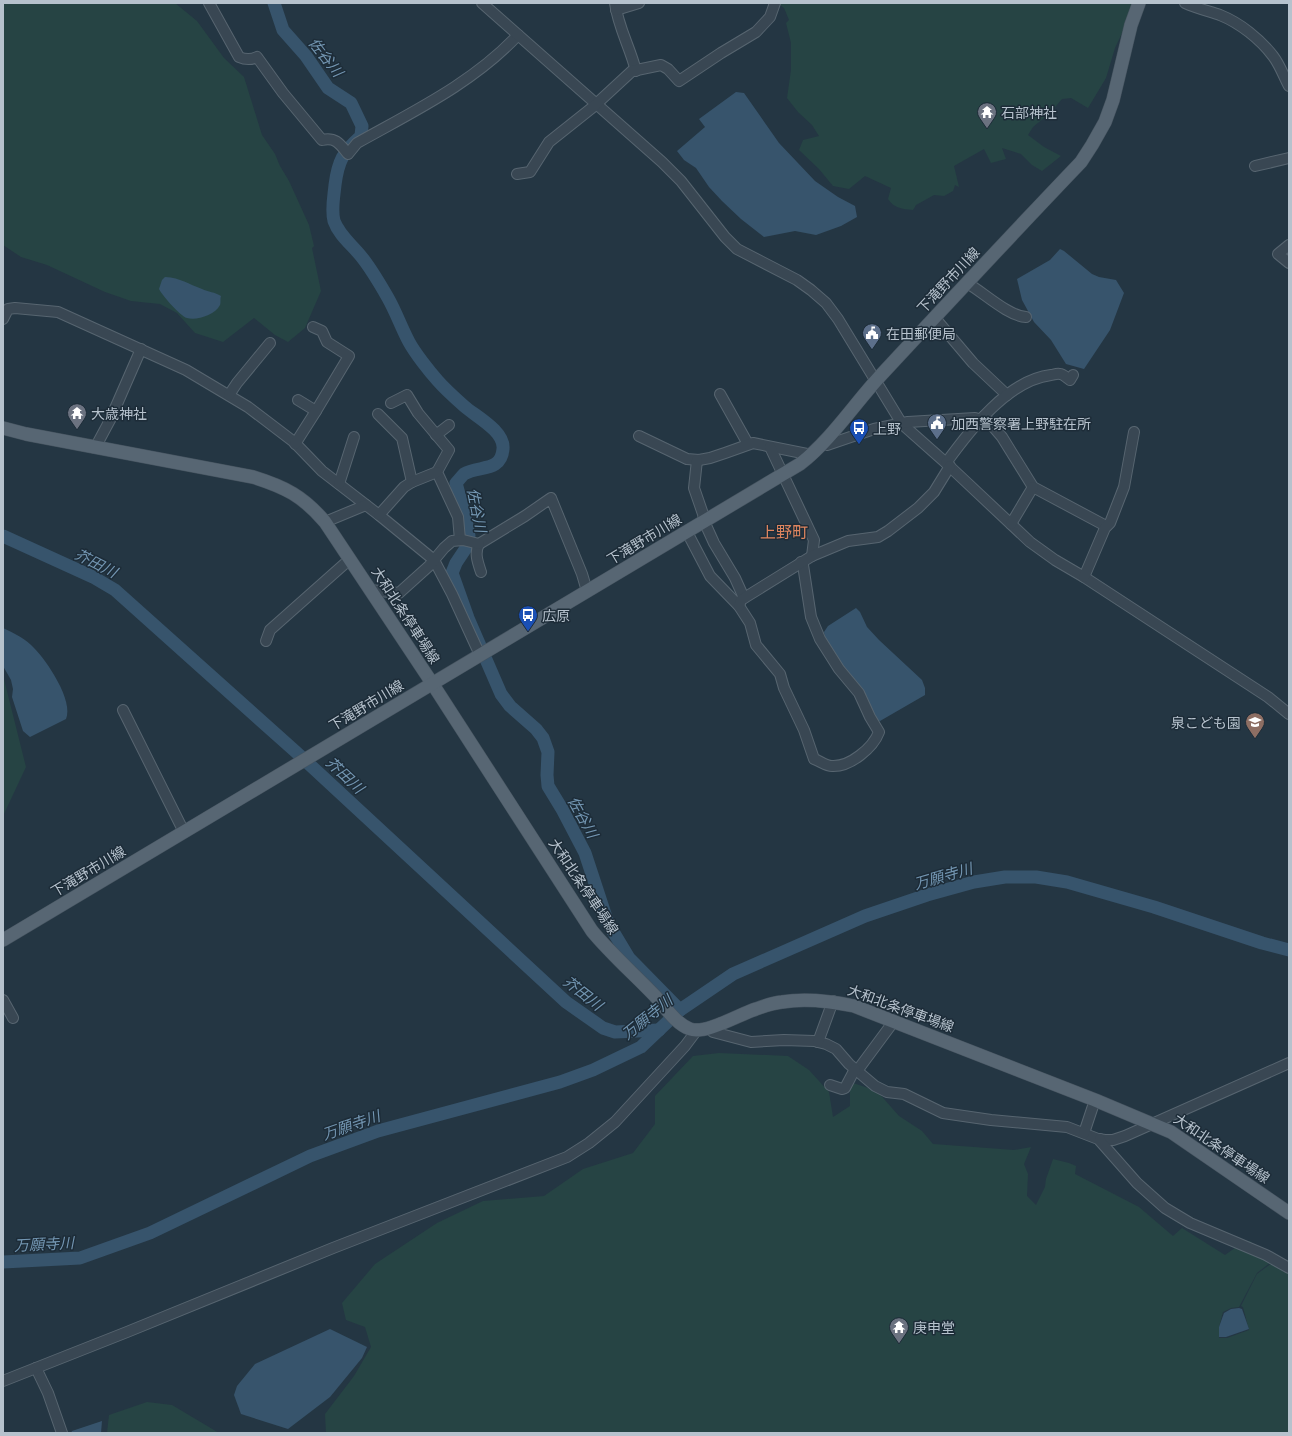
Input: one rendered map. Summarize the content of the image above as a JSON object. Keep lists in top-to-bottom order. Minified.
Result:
{"streets":{"main road":["下滝野市川線","大和北条停車場線"]},"crossings":[["下滝野市川線","大和北条停車場線"]],"districts":["上野町"],"water":["佐谷川","芥田川","万願寺川"],"places":{"temple":["石部神社","大歳神社","庚申堂"],"public building":["在田郵便局","加西警察署上野駐在所"],"bus stop":["上野","広原"],"school or university":["泉こども園"]}}
